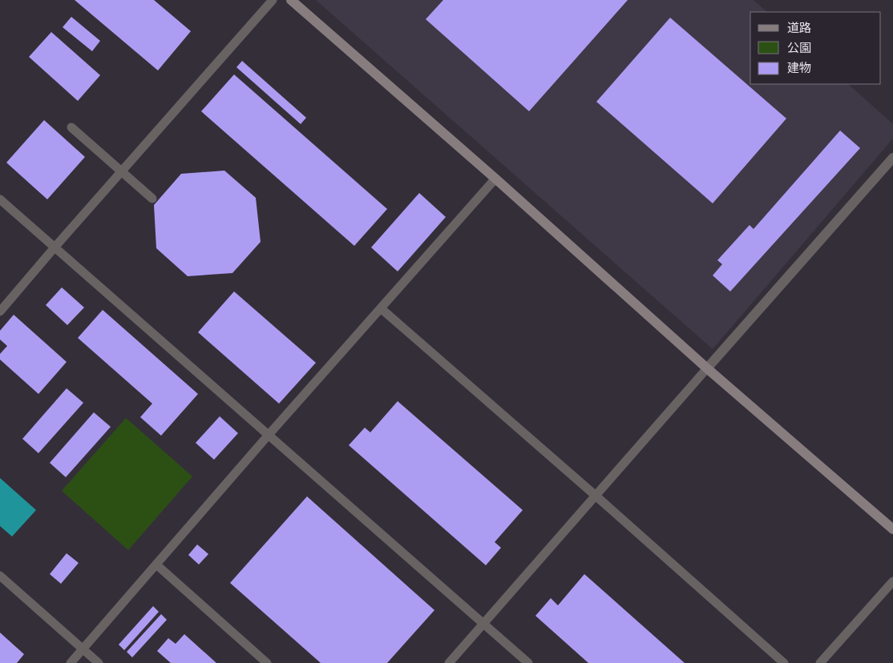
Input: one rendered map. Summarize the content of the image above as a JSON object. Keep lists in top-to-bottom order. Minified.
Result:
{"legend":["道路","公園","建物"]}
